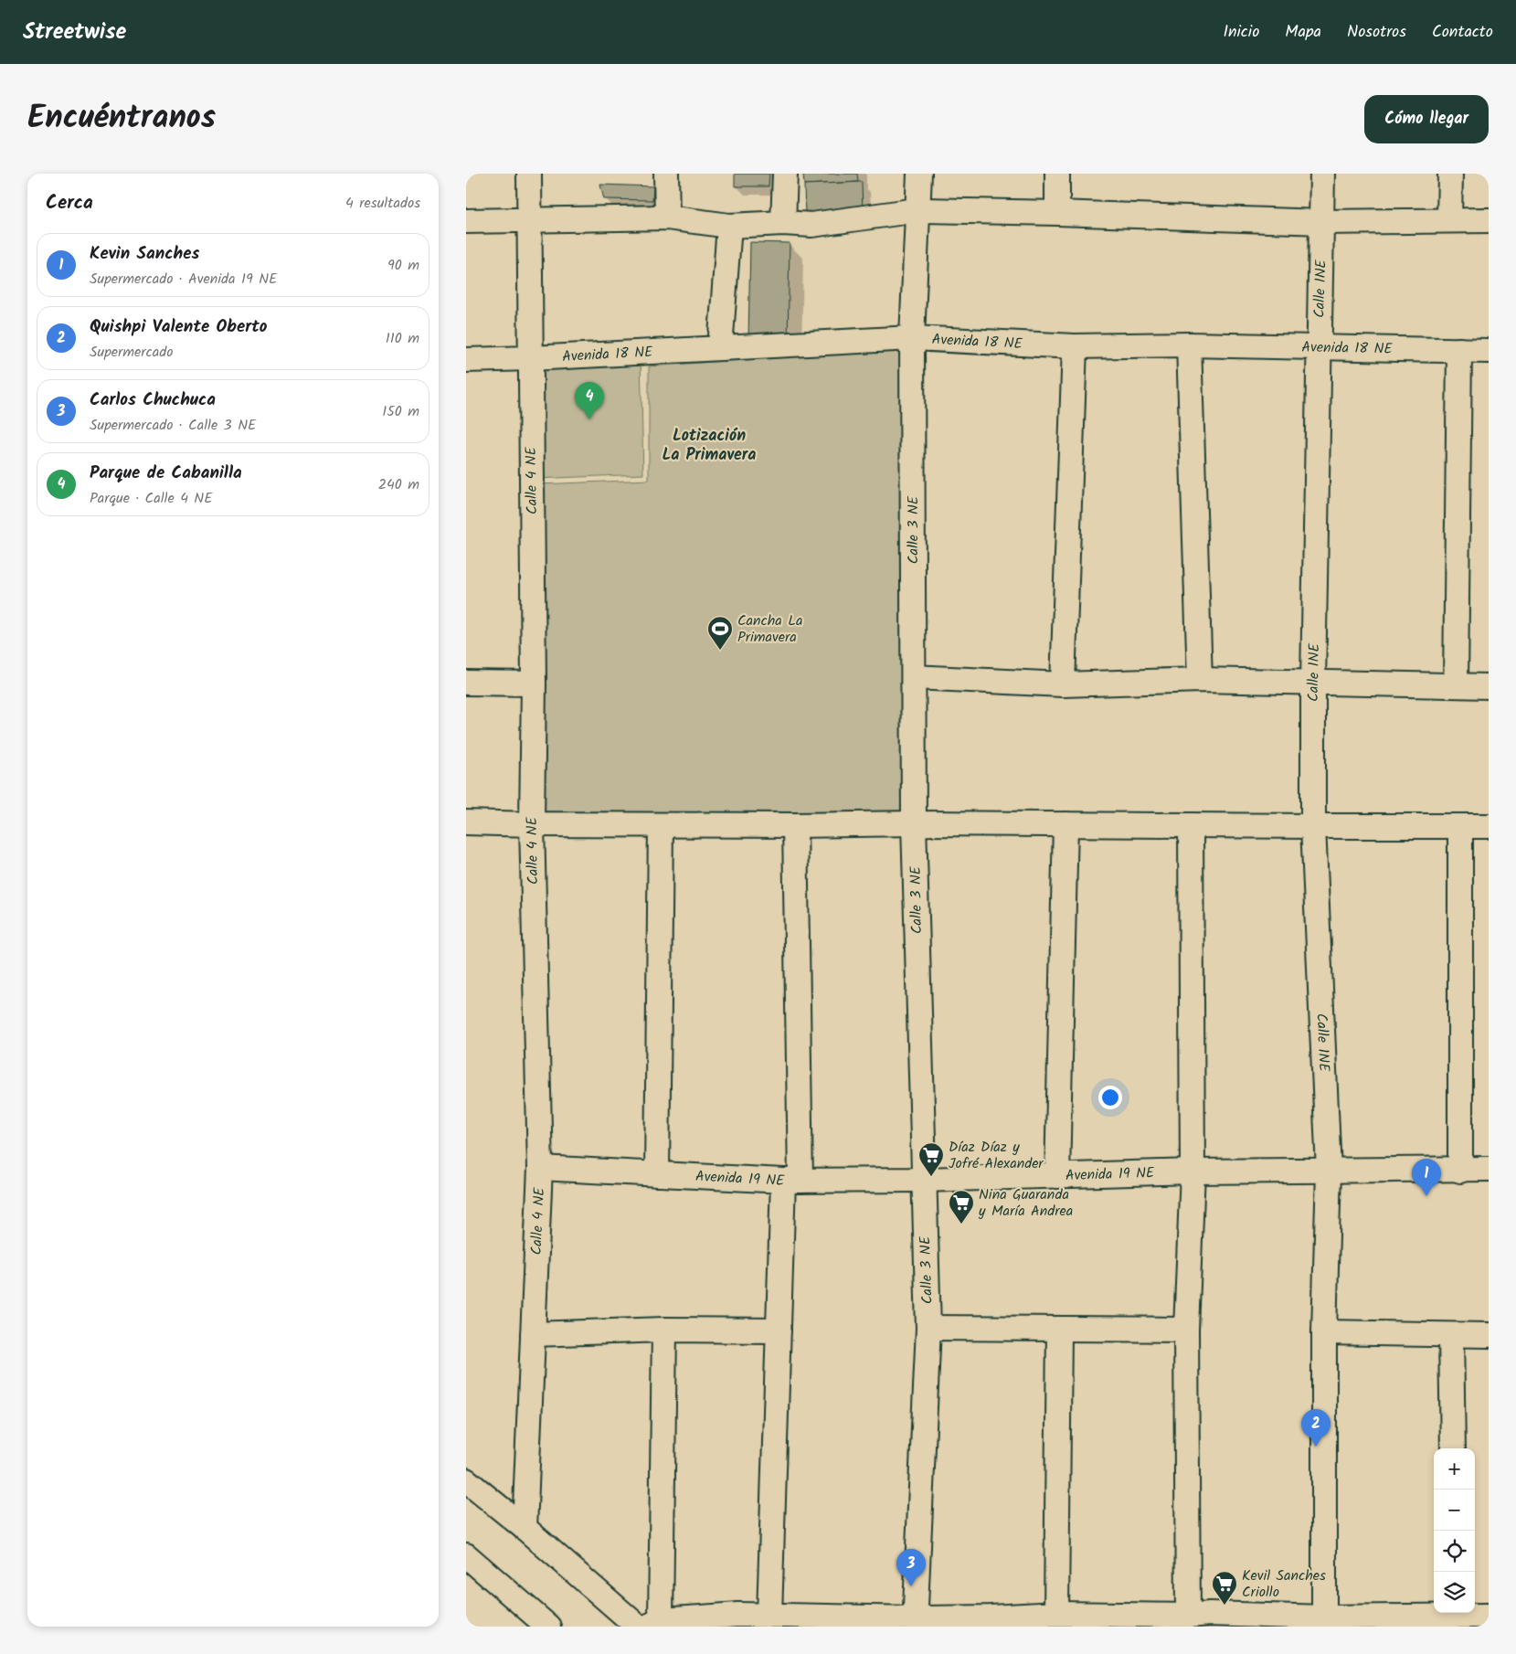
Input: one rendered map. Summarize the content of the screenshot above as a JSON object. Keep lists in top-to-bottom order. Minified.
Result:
{"streets":{"street":["Calle 1NE","Avenida 18 NE","Calle 4 NE","Calle 3 NE","Avenida 19 NE"]},"crossings":[["Calle 1NE","Avenida 18 NE"],["Calle 1NE","Avenida 19 NE"],["Avenida 18 NE","Calle 4 NE"],["Avenida 18 NE","Calle 3 NE"],["Calle 4 NE","Avenida 19 NE"],["Calle 3 NE","Avenida 19 NE"]],"districts":["Lotización La Primavera"],"places":{"sports":["Cancha La Primavera"],"supermarket":["Díaz Díaz y Jofré Alexander","Nina Guaranda y María Andrea","Kevil Sanches Criollo"]},"page":{"header":"Streetwise","nav":["Inicio","Mapa","Nosotros","Contacto"],"title":"Encuéntranos","buttons":"Cómo llegar","heading":["Cerca","4 resultados"],"list":[{"mark":"1","name":"Kevin Sanches","note":"Supermercado · Avenida 19 NE","value":"90 m"},{"mark":"2","name":"Quishpi Valente Oberto","note":"Supermercado","value":"110 m"},{"mark":"3","name":"Carlos Chuchuca","note":"Supermercado · Calle 3 NE","value":"150 m"},{"mark":"4","name":"Parque de Cabanilla","note":"Parque · Calle 4 NE","value":"240 m"}],"pins":["4","1","2","3"],"map_buttons":["+","−"]}}
